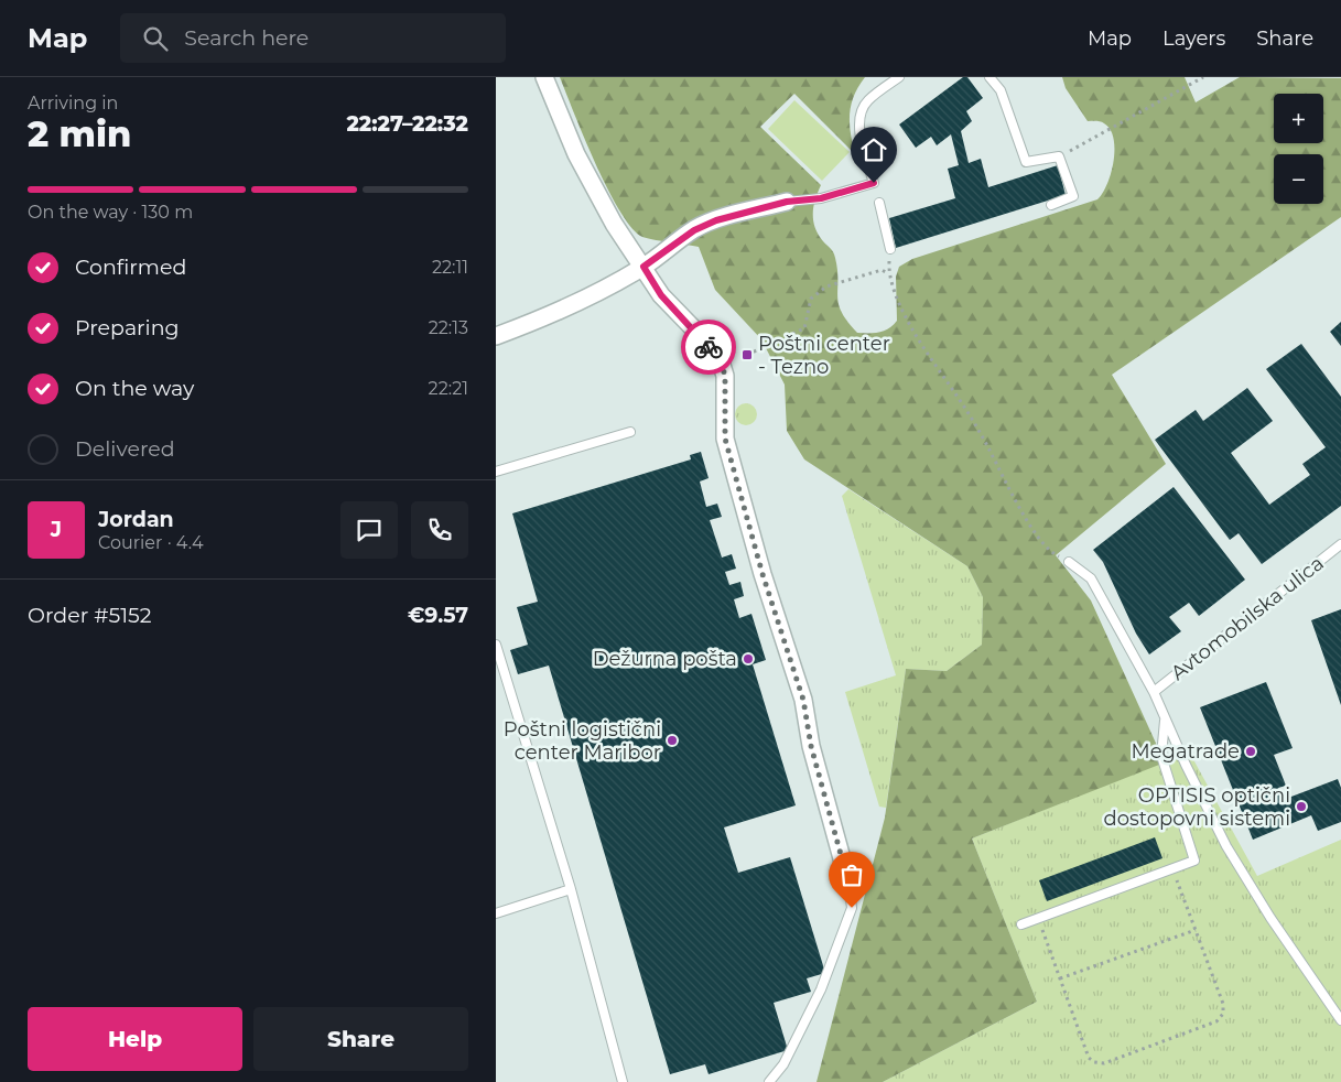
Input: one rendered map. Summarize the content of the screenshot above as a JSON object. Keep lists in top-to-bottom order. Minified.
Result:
{"streets":{"lane":["Avtomobilska ulica"]},"places":{"transit":["Poštni center - Tezno"],"other":["Dežurna pošta","Poštni logistični center Maribor","Megatrade","OPTISIS optični dostopovni sistemi"]},"page":{"header":"Map","search":"Search here","nav":["Map","Layers","Share"],"heading":["2 min","Arriving in","22:27–22:32"],"panel":["Jordan","Courier · 4.4","Order #5152","€9.57"],"map_buttons":["+","−"],"bar":"On the way · 130 m","list":[["Confirmed","22:11"],["Preparing","22:13"],["On the way","22:21"],"Delivered"],"round":"J","buttons":["Help","Share"]}}
